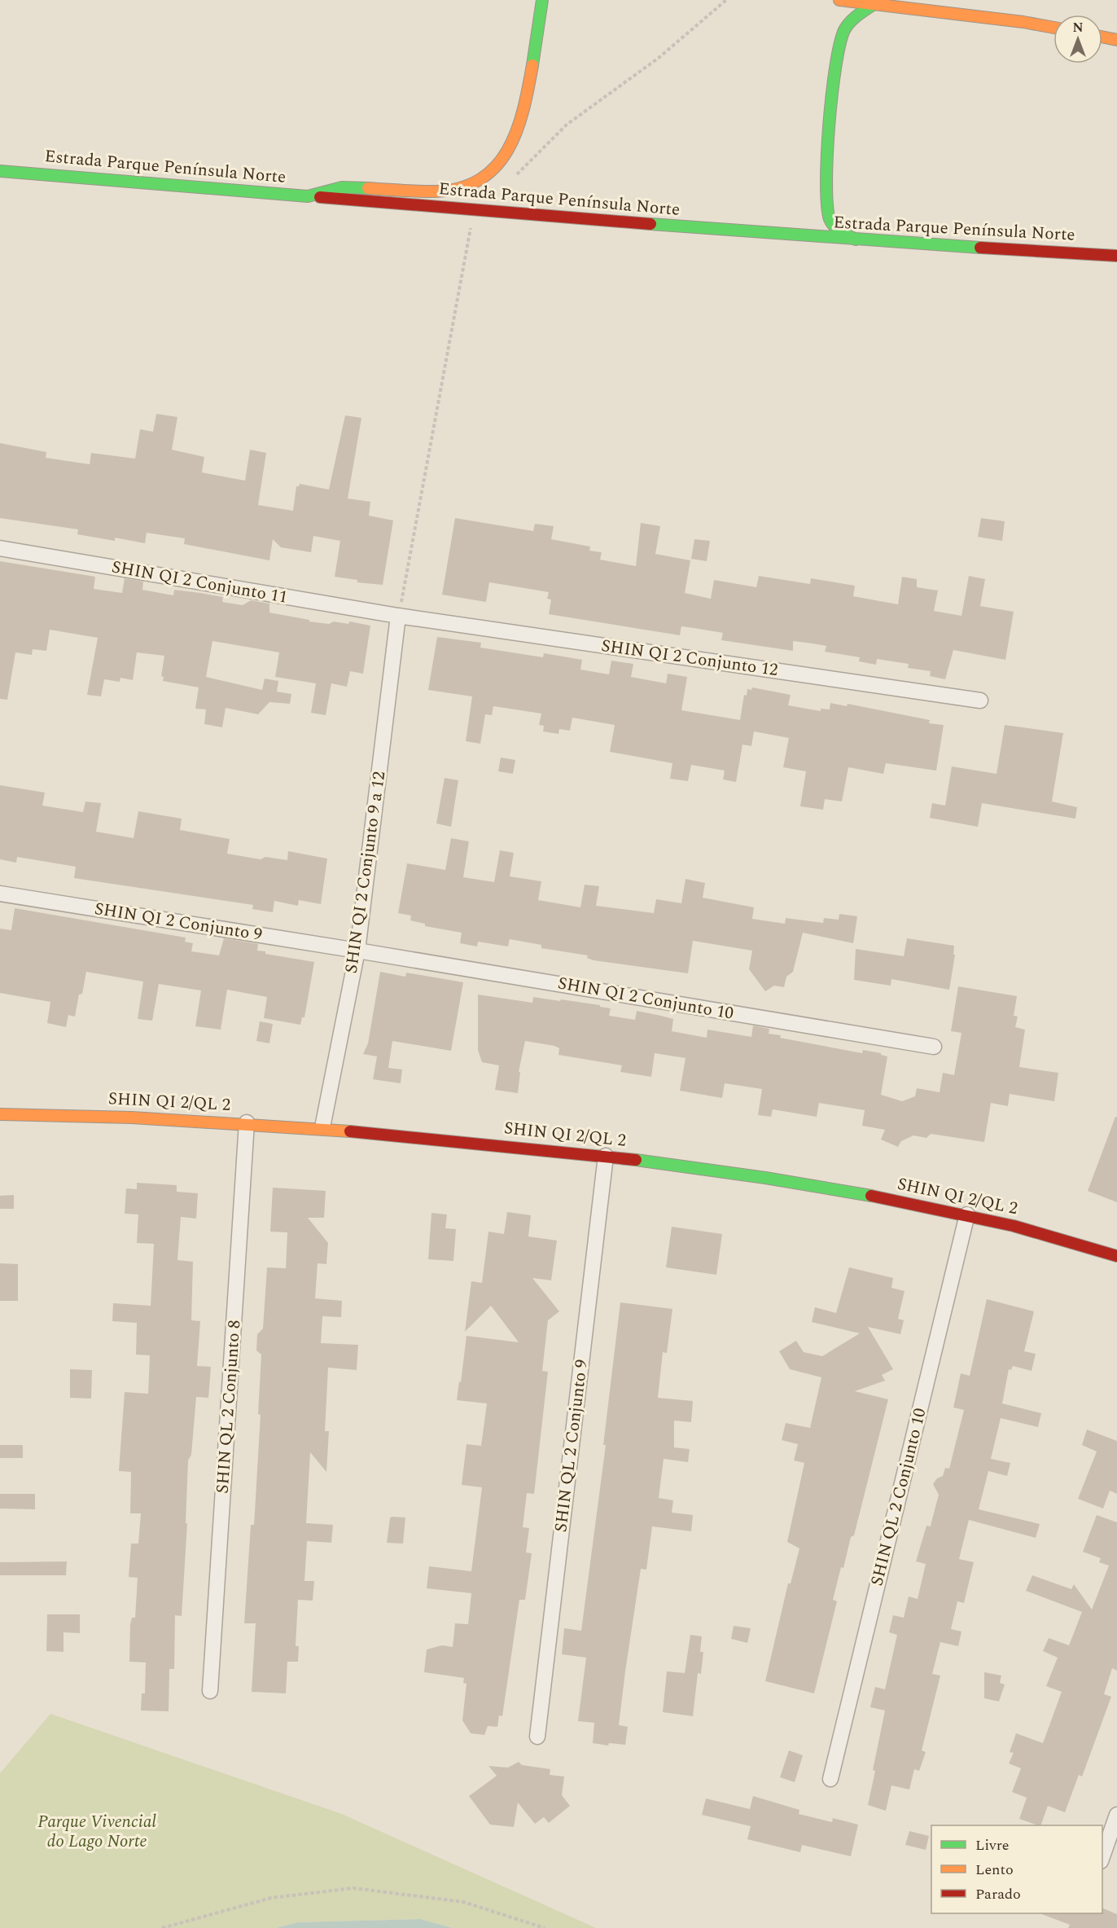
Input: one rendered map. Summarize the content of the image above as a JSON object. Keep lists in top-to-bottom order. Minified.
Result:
{"streets":{"main road":["Estrada Parque Península Norte","SHIN QI 2/QL 2"],"street":["SHIN QI 2 Conjunto 11","SHIN QI 2 Conjunto 12","SHIN QI 2 Conjunto 9 a 12","SHIN QI 2 Conjunto 9","SHIN QI 2 Conjunto 10","SHIN QL 2 Conjunto 8","SHIN QL 2 Conjunto 9","SHIN QL 2 Conjunto 10"]},"crossings":[["SHIN QI 2 Conjunto 11","SHIN QI 2 Conjunto 12"],["SHIN QI 2 Conjunto 11","SHIN QI 2 Conjunto 9 a 12"],["SHIN QI 2 Conjunto 12","SHIN QI 2 Conjunto 9 a 12"],["SHIN QI 2 Conjunto 9 a 12","SHIN QI 2 Conjunto 9"],["SHIN QI 2 Conjunto 9 a 12","SHIN QI 2 Conjunto 10"],["SHIN QI 2 Conjunto 9 a 12","SHIN QI 2/QL 2"],["SHIN QI 2 Conjunto 9","SHIN QI 2 Conjunto 10"],["SHIN QI 2/QL 2","SHIN QL 2 Conjunto 8"],["SHIN QI 2/QL 2","SHIN QL 2 Conjunto 9"],["SHIN QI 2/QL 2","SHIN QL 2 Conjunto 10"]],"parks":["Parque Vivencial do Lago Norte"],"legend":["Livre","Lento","Parado"],"north":"top"}
